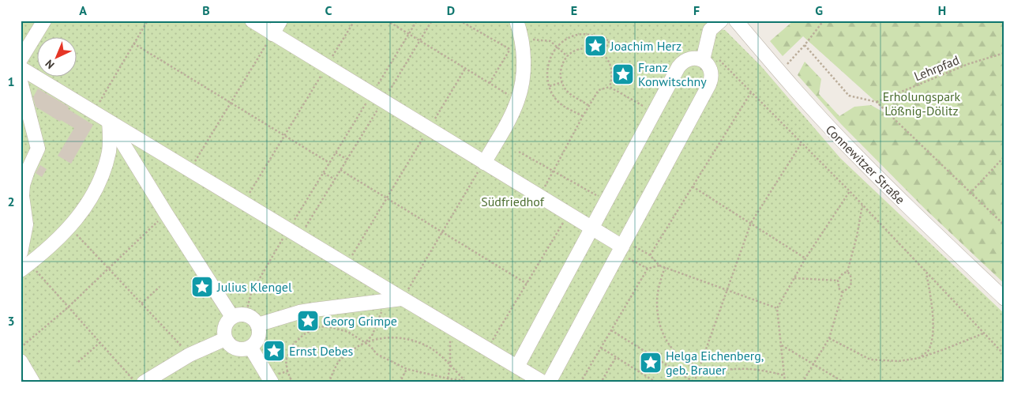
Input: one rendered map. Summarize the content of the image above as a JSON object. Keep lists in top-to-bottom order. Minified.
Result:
{"streets":{"street":["Connewitzer Straße"],"path":["Lehrpfad"]},"parks":["Erholungspark Lößnig-Dölitz","Südfriedhof"],"places":{"place":["Joachim Herz","Franz Konwitschny","Julius Klengel","Georg Grimpe","Ernst Debes","Helga Eichenberg, geb. Brauer"]},"north":"bottom left","grid":{"columns":["A","B","C","D","E","F","G","H"],"rows":["1","2","3"]}}
